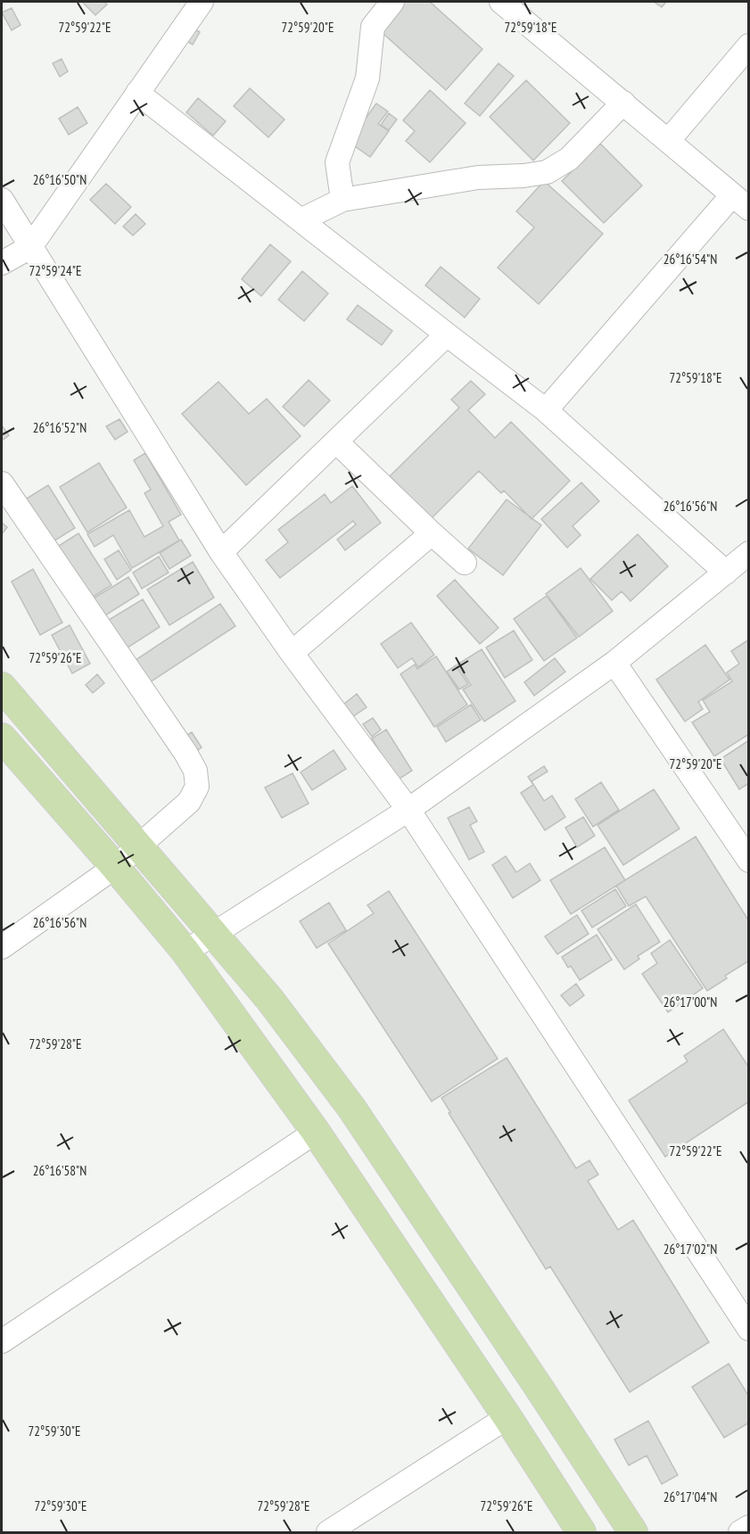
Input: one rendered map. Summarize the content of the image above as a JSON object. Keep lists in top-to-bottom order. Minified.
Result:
{"coordinates":["72°59'22\"E","72°59'20\"E","72°59'18\"E","26°16'50\"N","26°16'54\"N","72°59'24\"E","26°16'52\"N","26°16'56\"N","72°59'26\"E","26°17'00\"N","72°59'28\"E","26°16'58\"N","26°17'02\"N","72°59'30\"E","26°17'04\"N"]}
